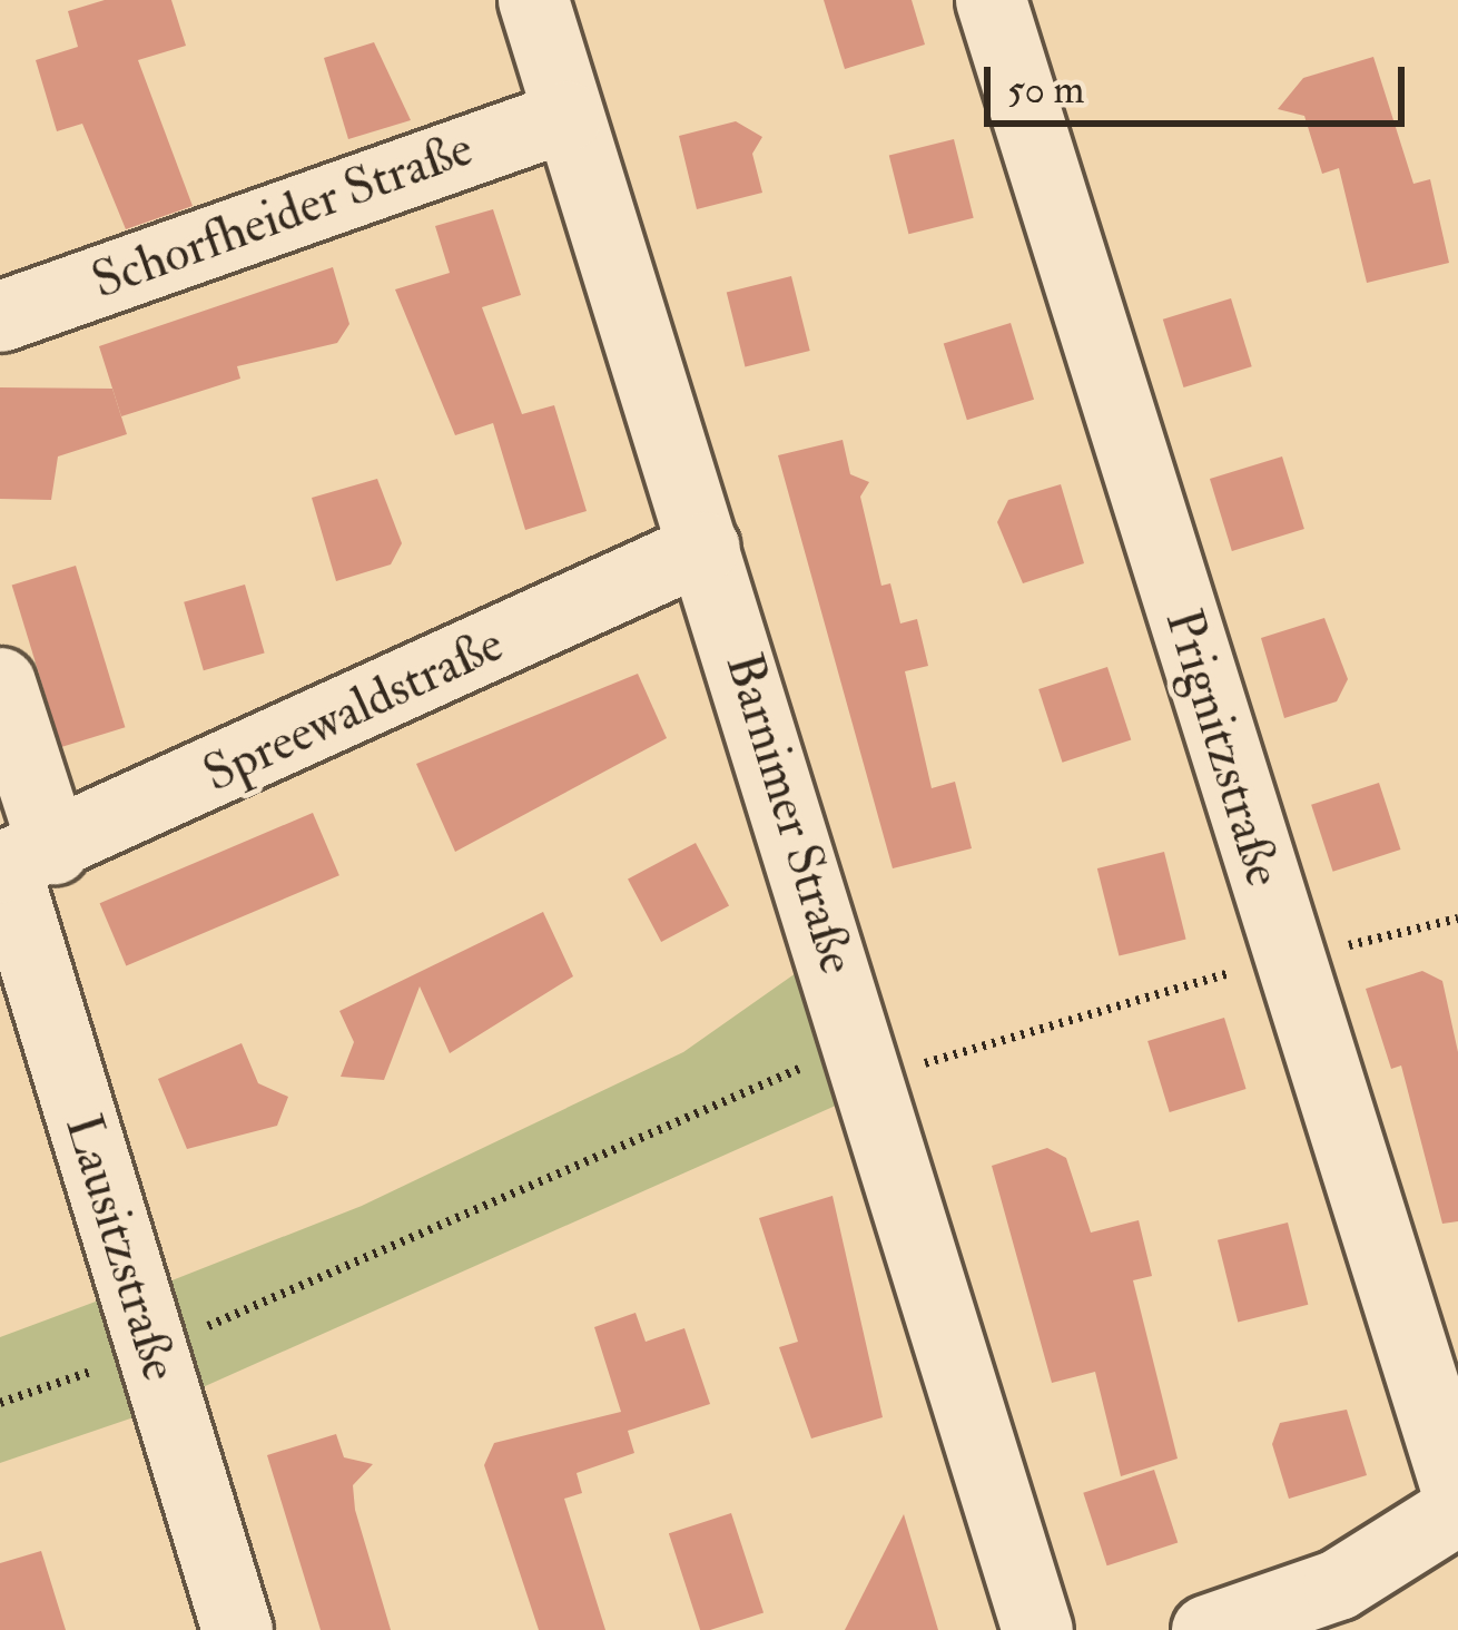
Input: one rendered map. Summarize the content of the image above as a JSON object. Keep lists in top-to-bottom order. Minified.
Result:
{"streets":{"street":["Schorfheider Straße","Spreewaldstraße","Prignitzstraße","Barnimer Straße","Lausitzstraße"]},"crossings":[["Schorfheider Straße","Barnimer Straße"],["Spreewaldstraße","Barnimer Straße"],["Spreewaldstraße","Lausitzstraße"]],"scale_bar":"50 m"}
